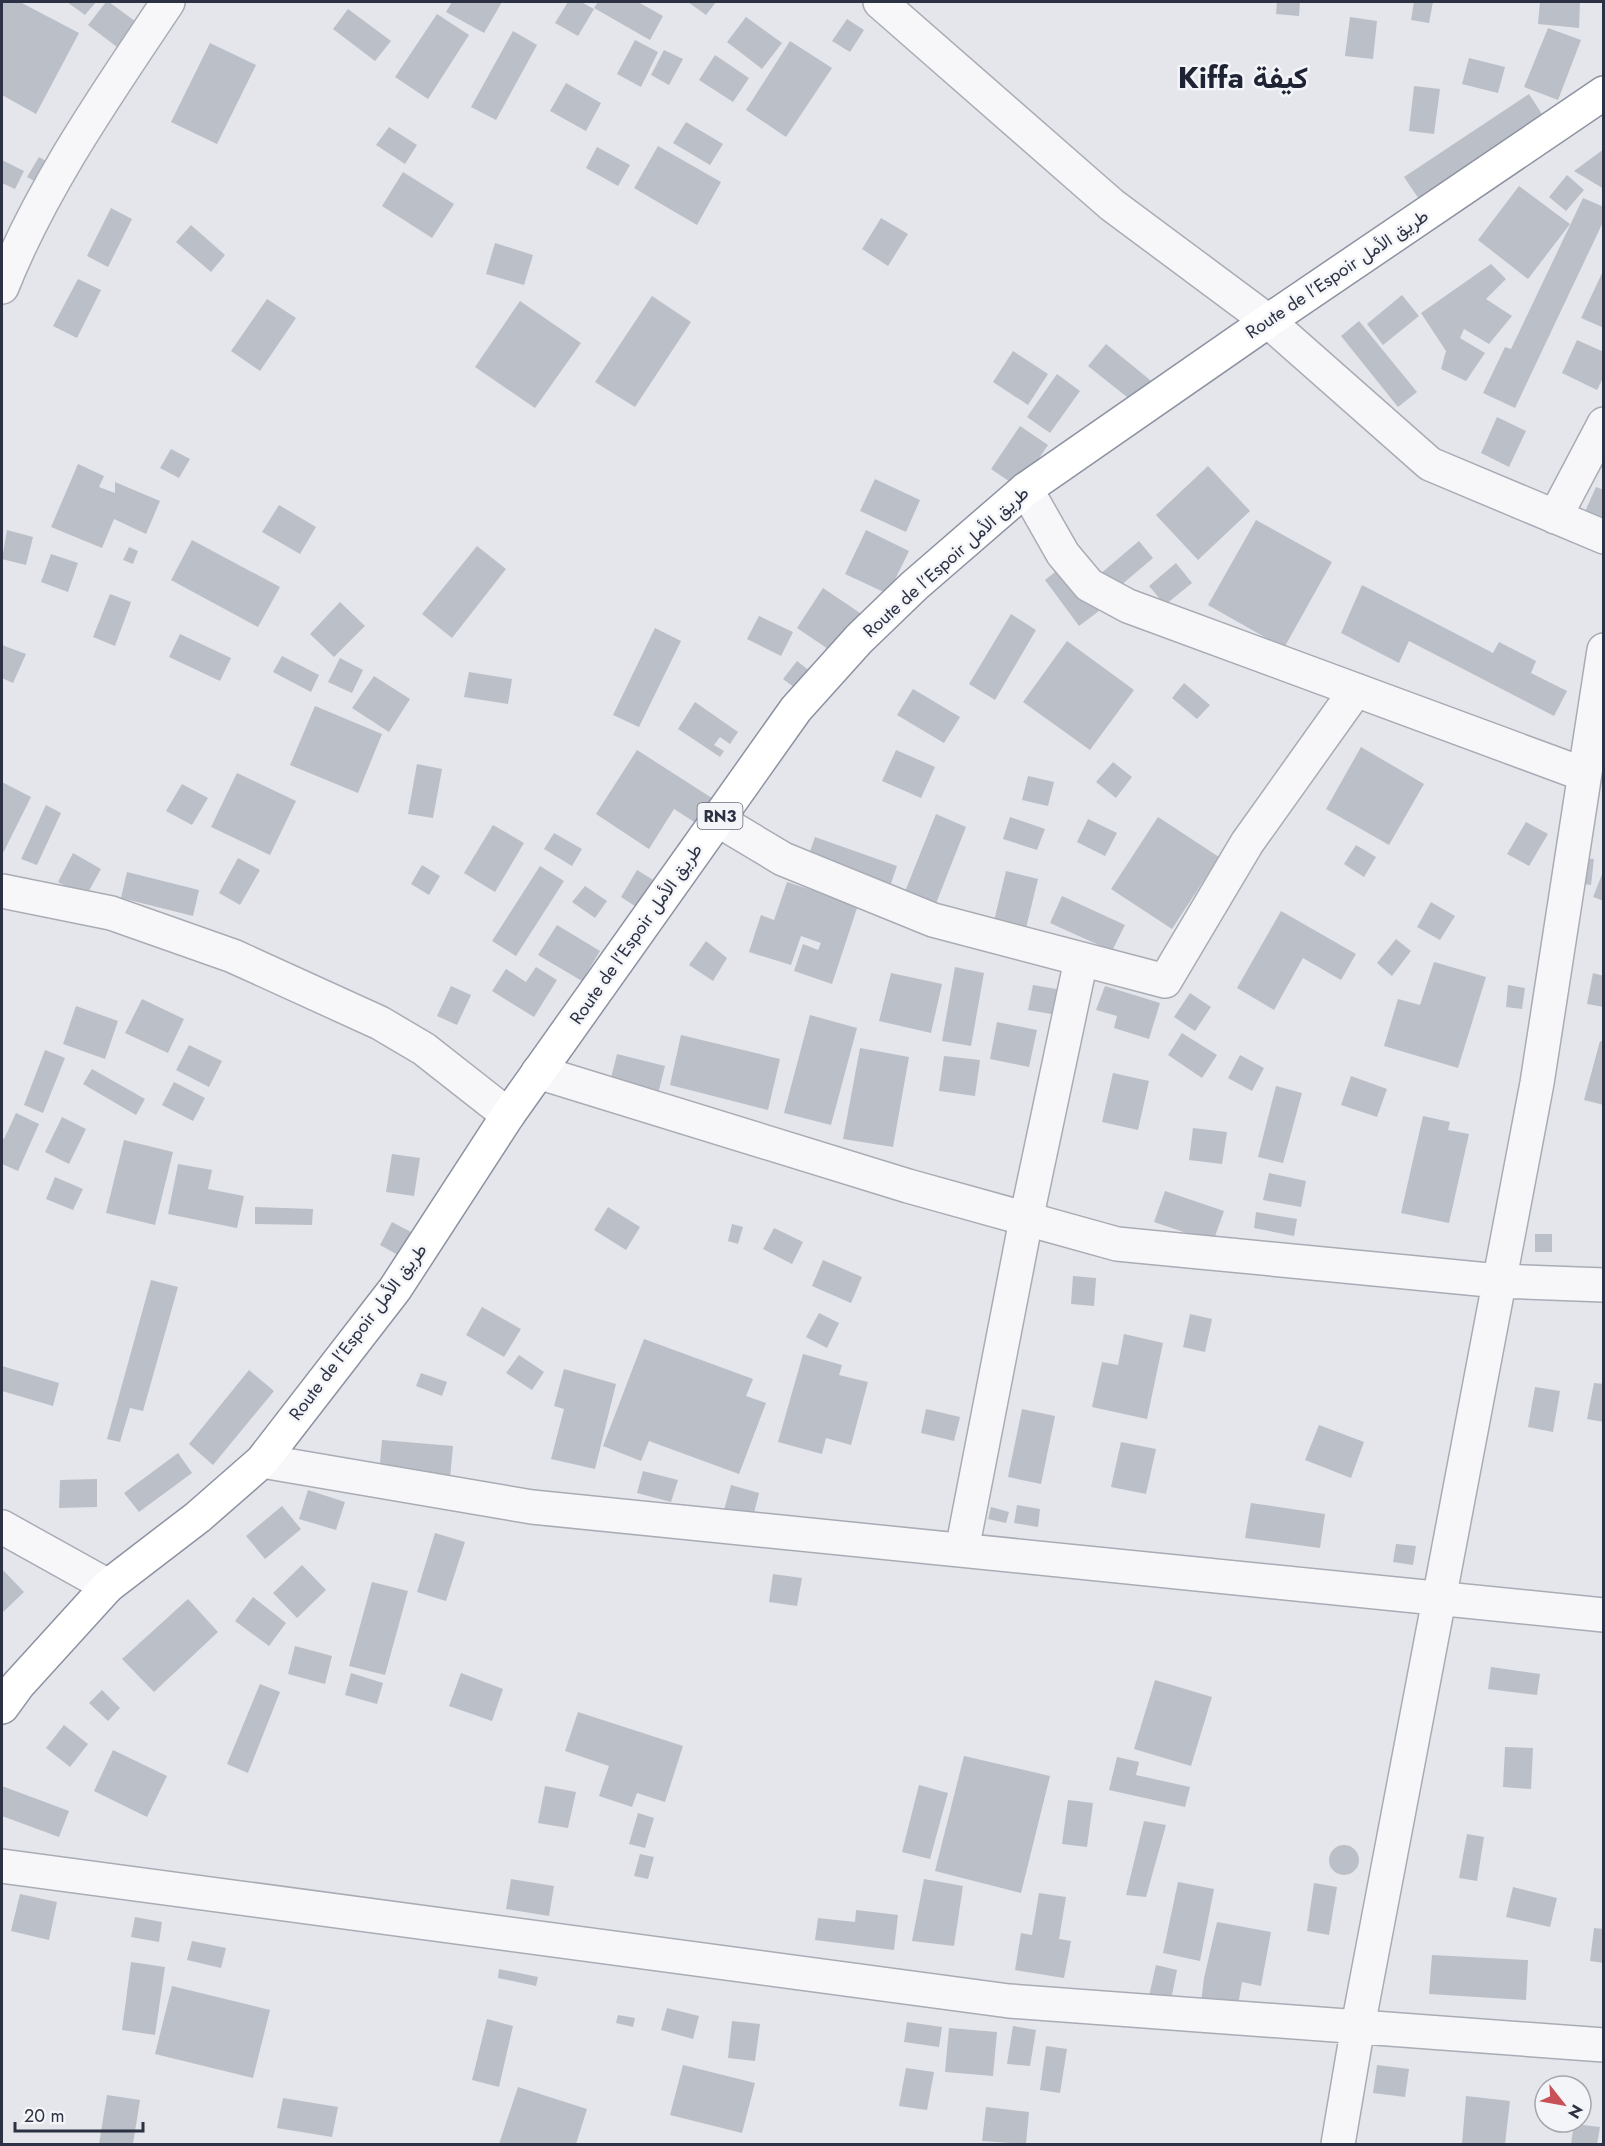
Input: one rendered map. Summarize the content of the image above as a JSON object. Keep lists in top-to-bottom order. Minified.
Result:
{"streets":{"highway":["Route de l’Espoir طريق الأمل","RN3"]},"districts":["Kiffa كيفة"],"scale_bar":"20 m","north":"bottom right"}
